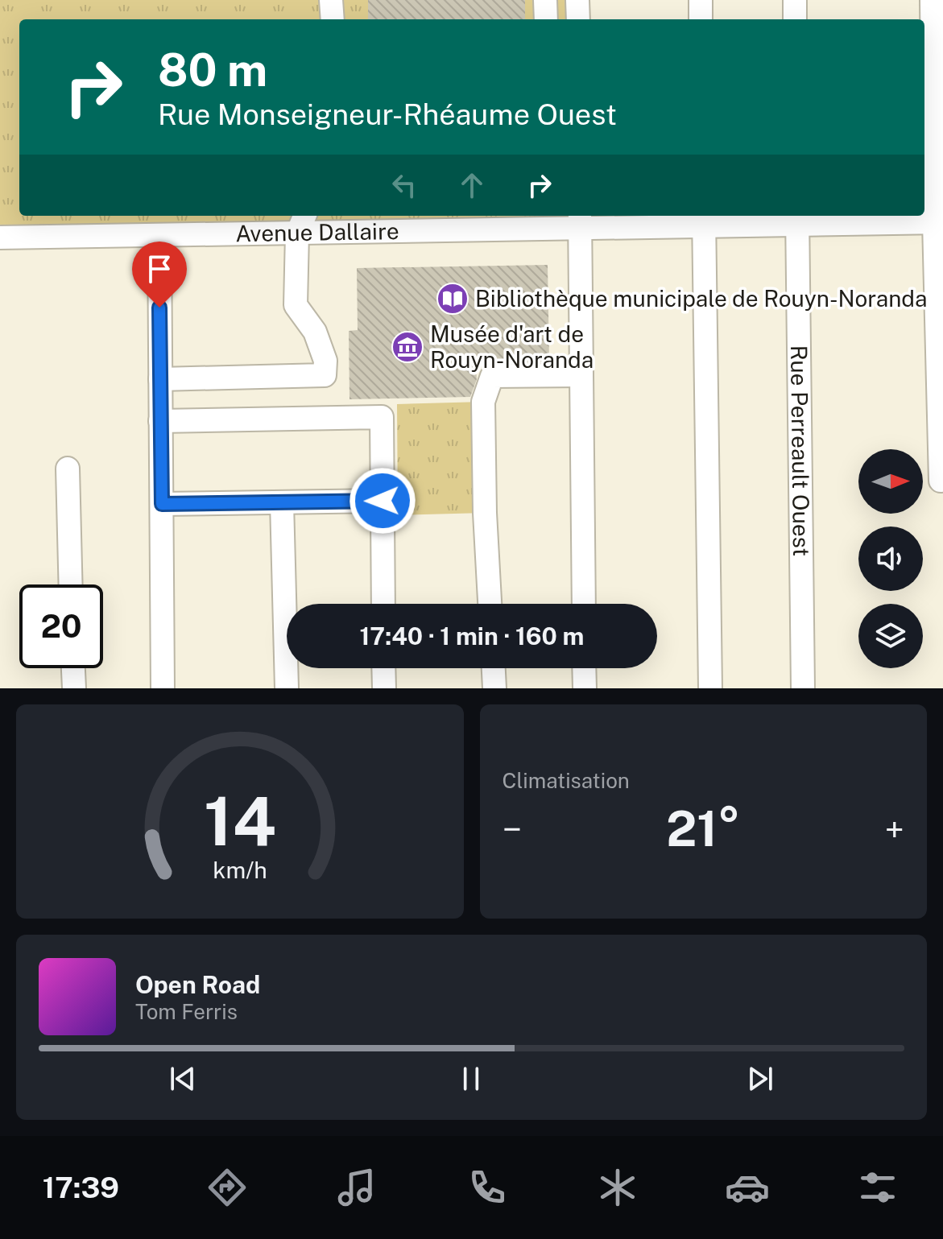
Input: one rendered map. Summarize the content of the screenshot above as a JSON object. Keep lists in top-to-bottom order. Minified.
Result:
{"streets":{"street":["Avenue Dallaire","Rue Perreault Ouest"]},"crossings":[["Avenue Dallaire","Rue Perreault Ouest"]],"places":{"library":["Bibliothèque municipale de Rouyn-Noranda"],"museum":["Musée d'art de Rouyn-Noranda"]},"north":"right","page":{"turn":["80 m","Rue Monseigneur-Rhéaume Ouest"],"limit":"20","trip":"17:40 · 1 min · 160 m","tile":"Climatisation","heat":["−","21°","+"],"song":["Open Road","Tom Ferris"],"tabs":"17:39","gauge":["14","km/h"]}}
